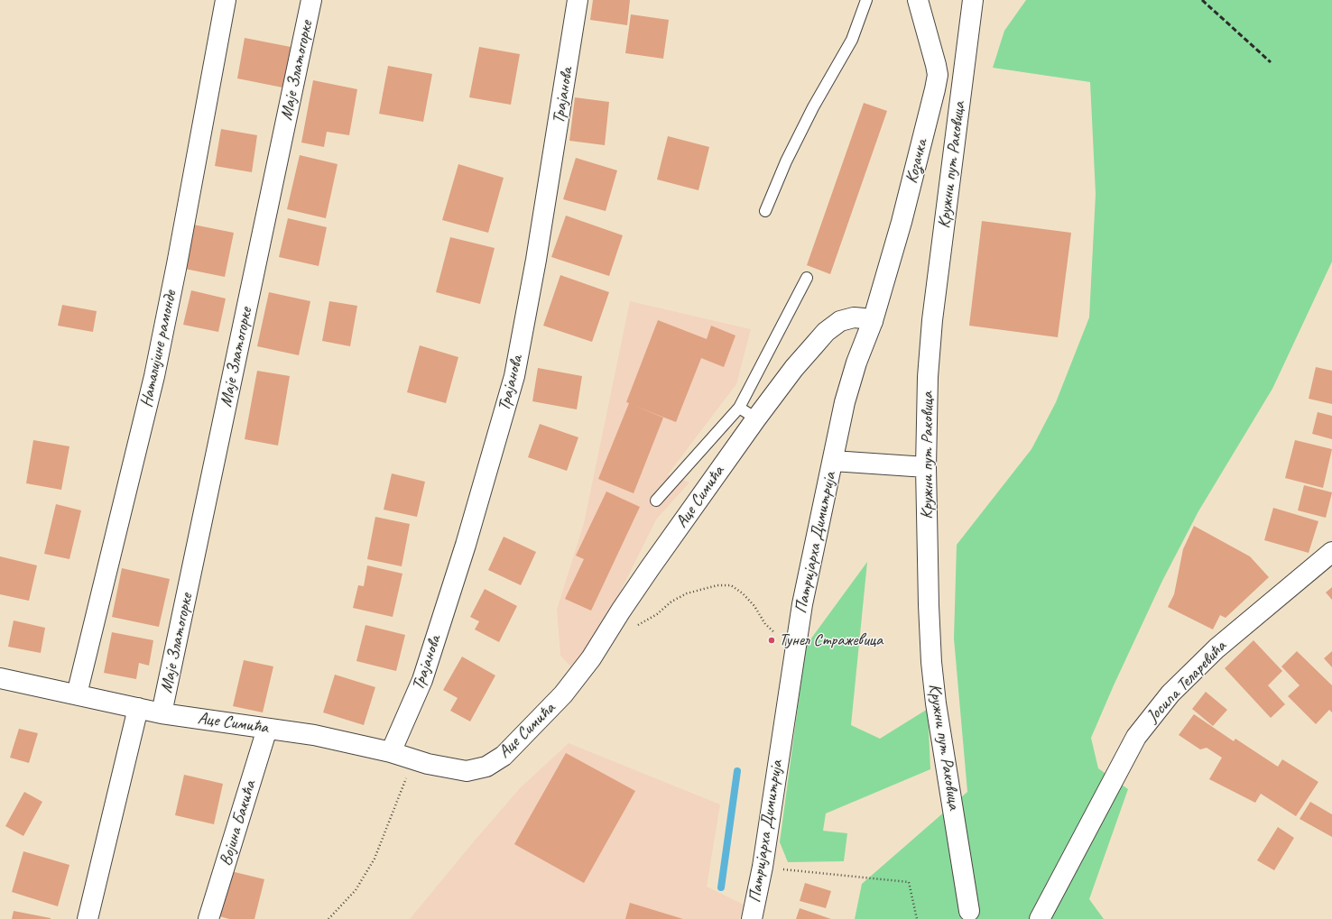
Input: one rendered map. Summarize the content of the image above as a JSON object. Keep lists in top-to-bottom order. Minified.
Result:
{"streets":{"street":["Маје Златогорке","Трајанова","Козачка","Кружни пут Раковица","Наталијине рамонде","Аце Симића","Патријарха Димитрија","Јосипа Теларевића","Војина Бакића"]},"crossings":[["Маје Златогорке","Аце Симића"],["Трајанова","Аце Симића"],["Козачка","Аце Симића"],["Козачка","Патријарха Димитрија"],["Наталијине рамонде","Аце Симића"],["Аце Симића","Патријарха Димитрија"],["Аце Симића","Војина Бакића"]],"places":["Тунел Стражевица"]}
